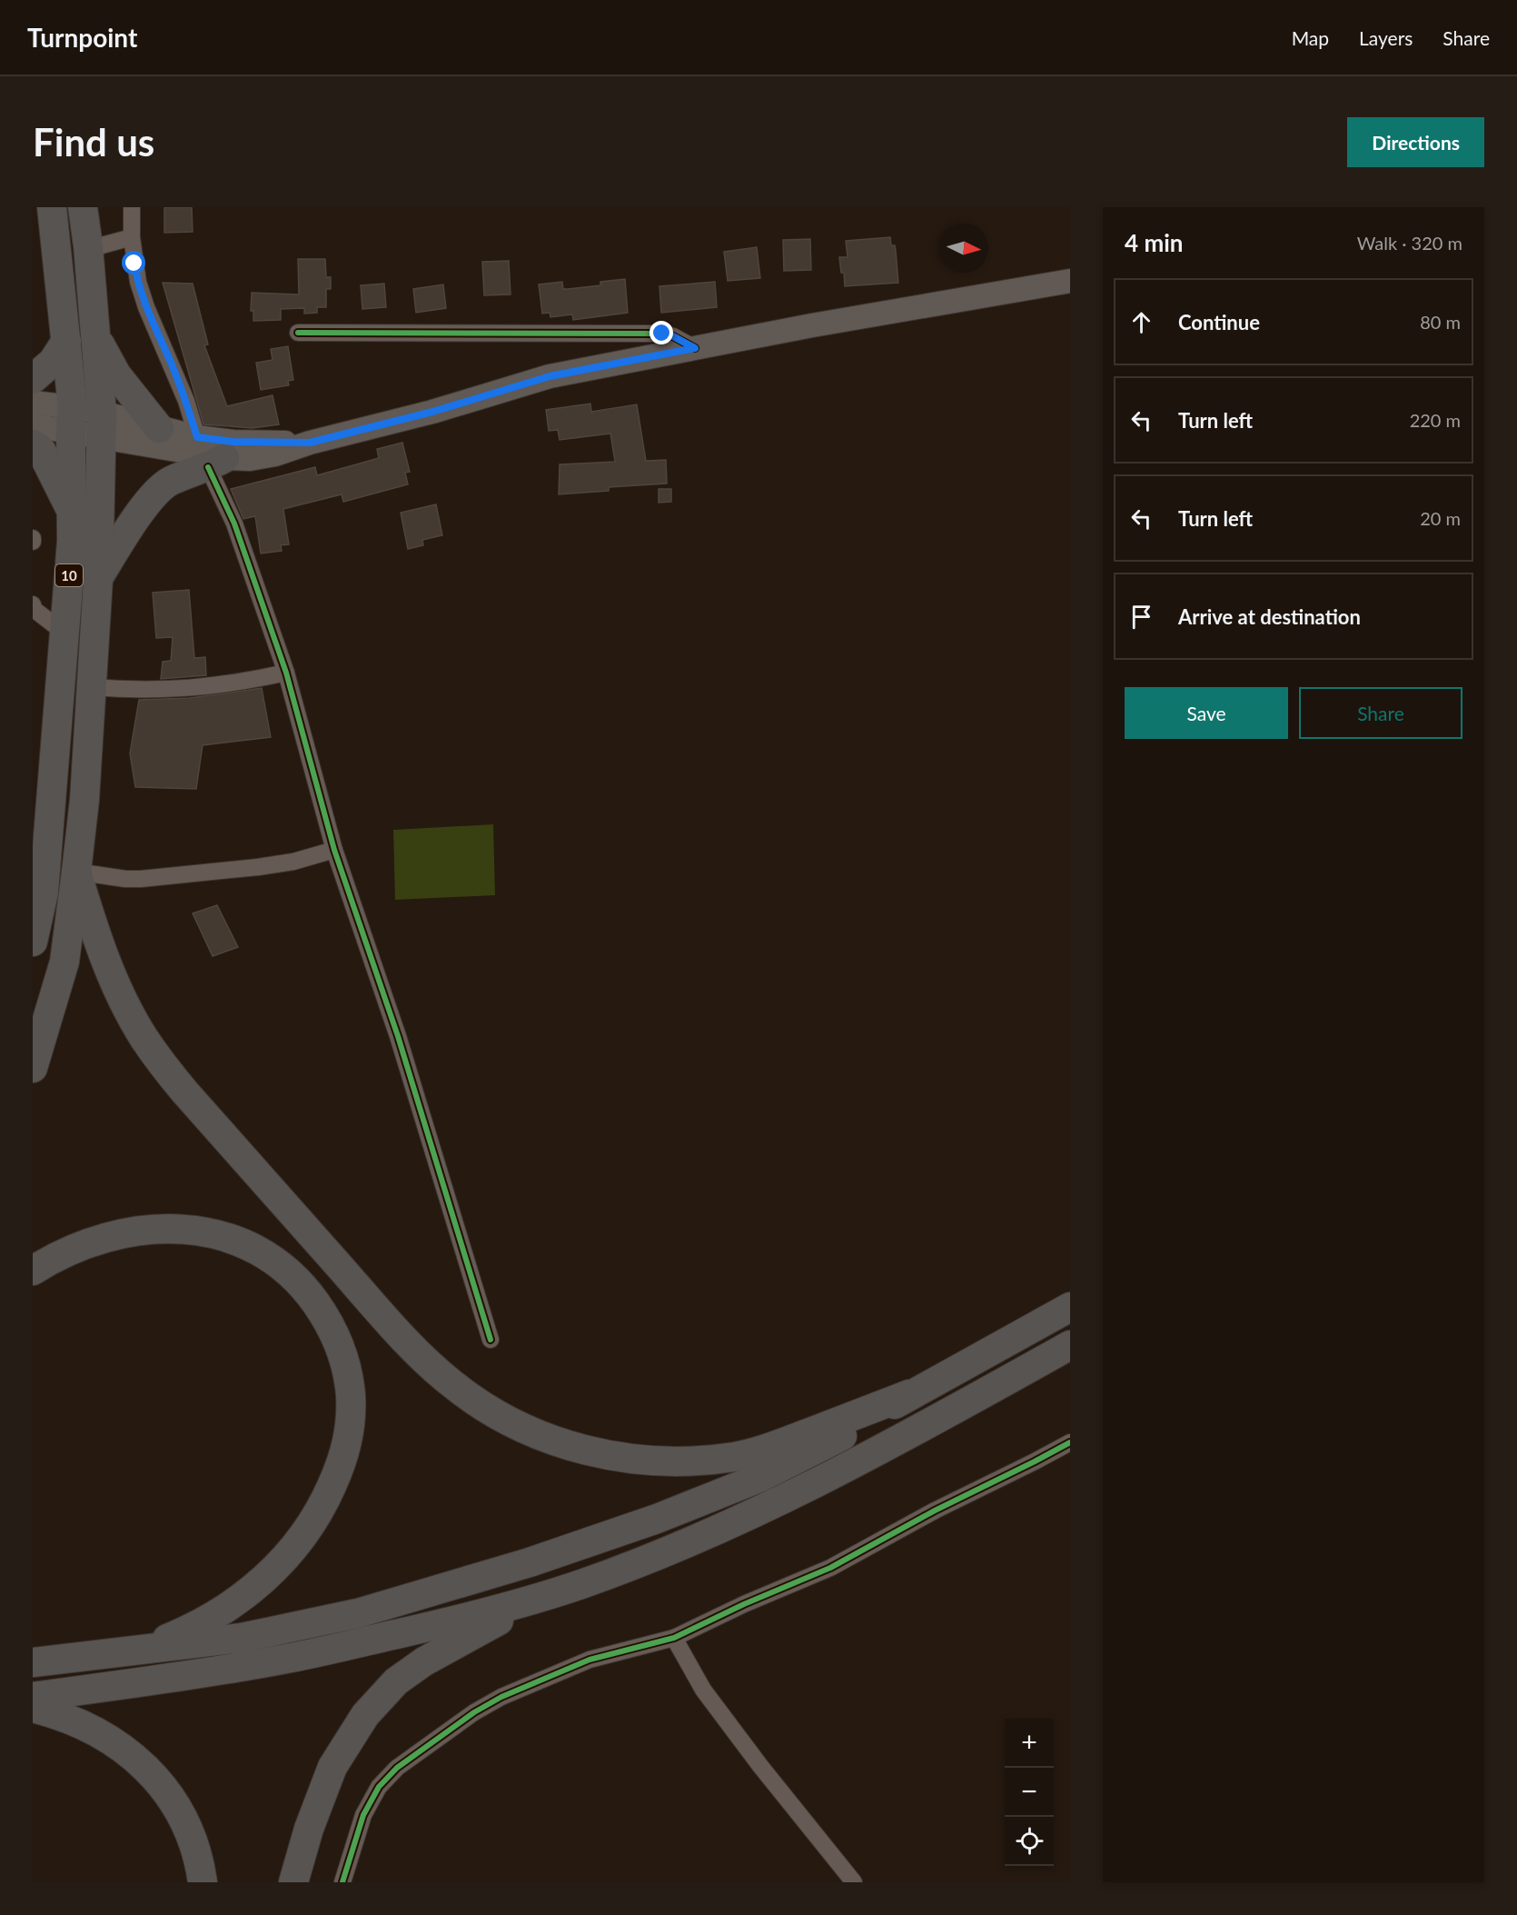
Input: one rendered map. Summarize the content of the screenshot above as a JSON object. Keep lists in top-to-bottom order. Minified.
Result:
{"streets":{"highway":["10"]},"north":"right","page":{"header":"Turnpoint","nav":["Map","Layers","Share"],"buttons":["Directions",["Save","Share"]],"title":"Find us","heading":["4 min","Walk · 320 m"],"list":[["Continue","80 m"],["Turn left","220 m"],["Turn left","20 m"],"Arrive at destination"],"map_buttons":["+","−"]}}
